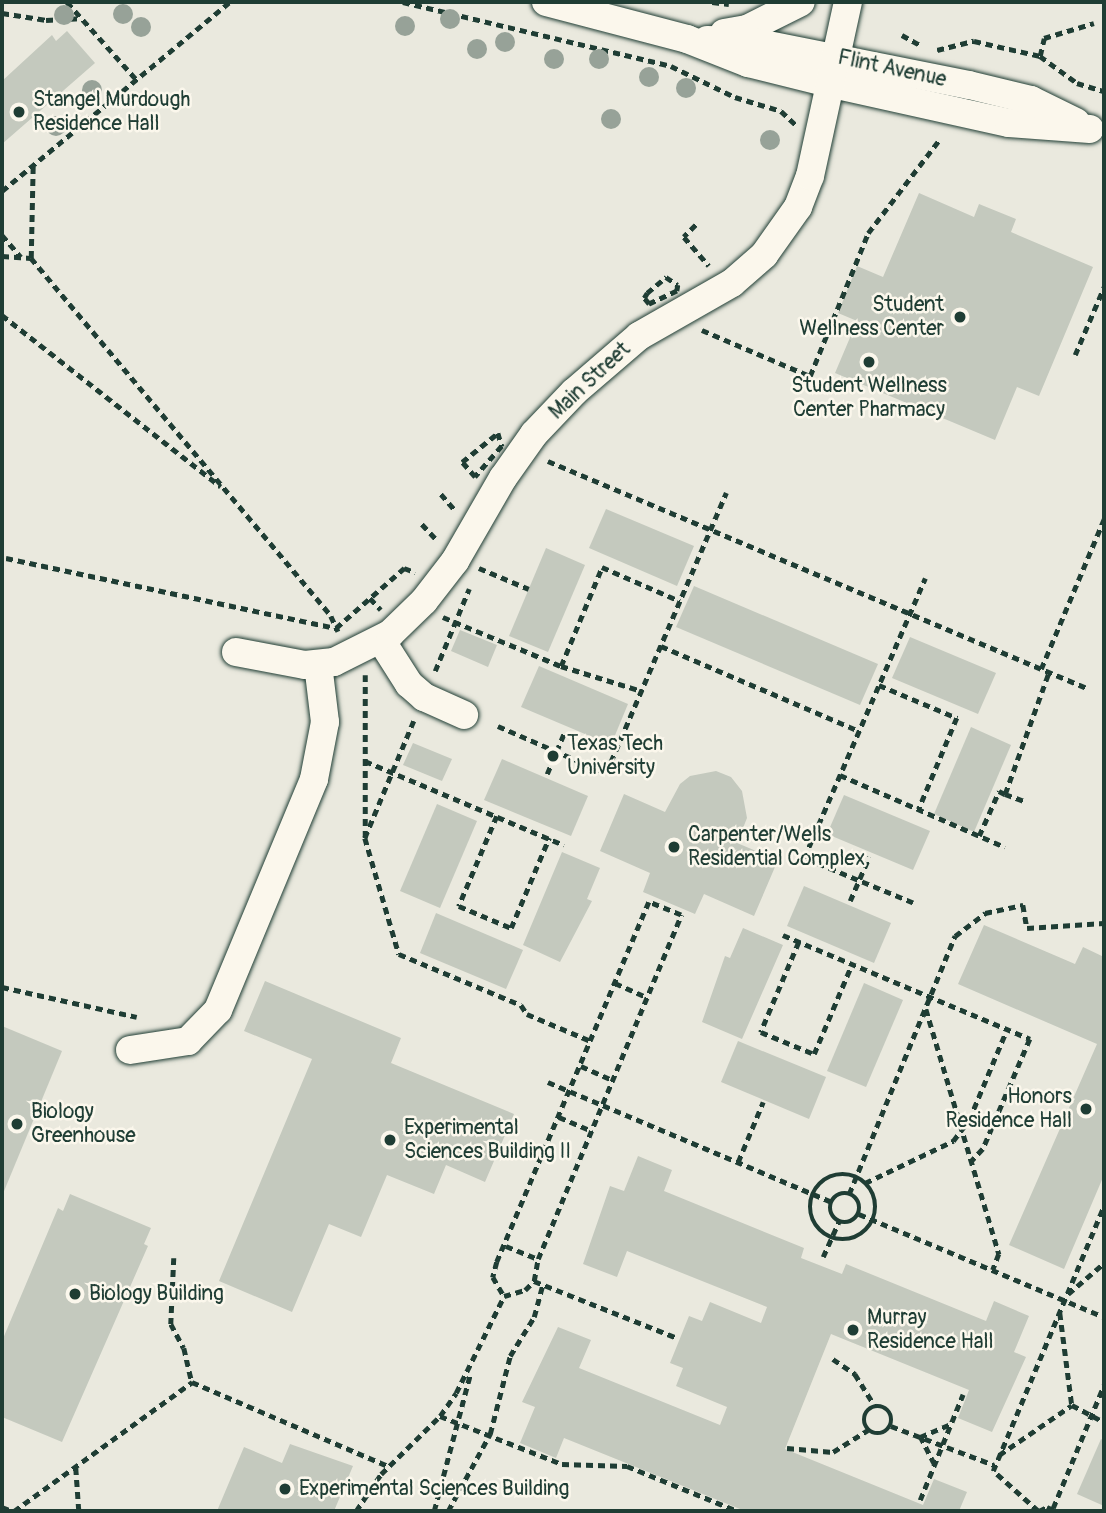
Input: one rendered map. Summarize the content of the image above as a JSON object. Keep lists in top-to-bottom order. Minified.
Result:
{"streets":{"street":["Flint Avenue","Main Street"]},"crossings":[["Flint Avenue","Main Street"]],"places":["Stangel Murdough Residence Hall","Student Wellness Center","Student Wellness Center Pharmacy","Texas Tech University","Carpenter/Wells Residential Complex","Honors Residence Hall","Biology Greenhouse","Experimental Sciences Building II","Biology Building","Murray Residence Hall","Experimental Sciences Building"]}
